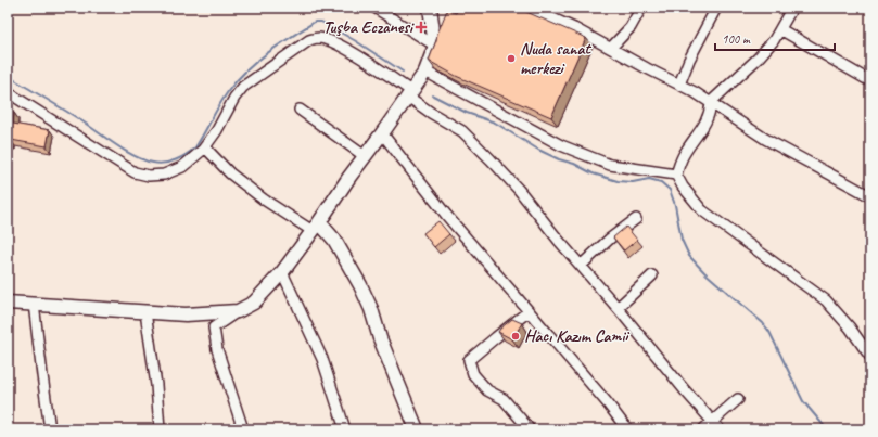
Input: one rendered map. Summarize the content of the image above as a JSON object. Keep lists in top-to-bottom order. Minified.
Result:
{"places":{"health":["Tuşba Eczanesi"],"other":["Nuda sanat merkezi","Hacı Kazım Camii"]},"scale_bar":"100 m"}
